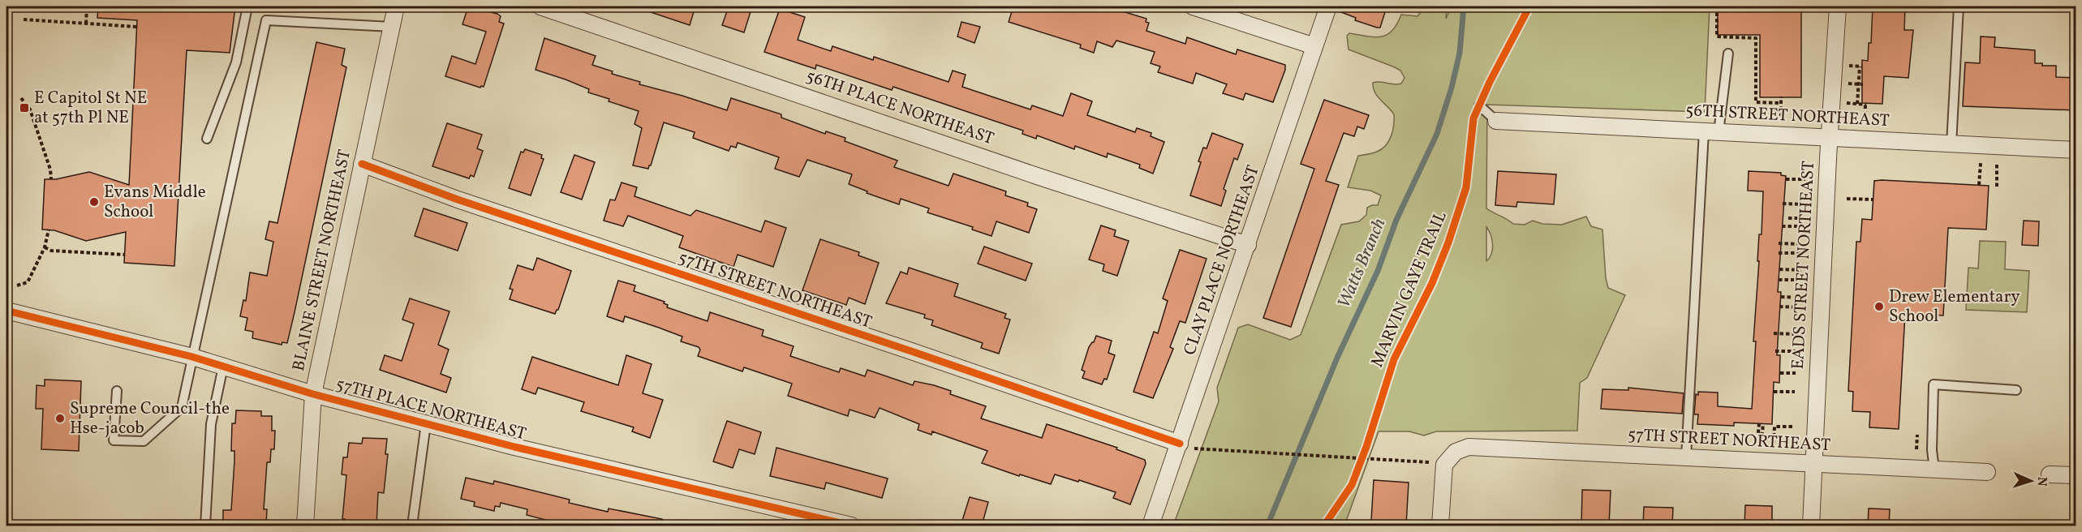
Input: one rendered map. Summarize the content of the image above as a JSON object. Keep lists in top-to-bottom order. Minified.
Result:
{"streets":{"street":["56TH PLACE NORTHEAST","56TH STREET NORTHEAST","BLAINE STREET NORTHEAST","CLAY PLACE NORTHEAST","EADS STREET NORTHEAST","57TH STREET NORTHEAST","57TH PLACE NORTHEAST"],"cycle path":["MARVIN GAYE TRAIL"]},"crossings":[["56TH PLACE NORTHEAST","CLAY PLACE NORTHEAST"],["56TH STREET NORTHEAST","EADS STREET NORTHEAST"],["BLAINE STREET NORTHEAST","57TH STREET NORTHEAST"],["BLAINE STREET NORTHEAST","57TH PLACE NORTHEAST"],["CLAY PLACE NORTHEAST","57TH STREET NORTHEAST"],["EADS STREET NORTHEAST","57TH STREET NORTHEAST"]],"water":["Watts Branch"],"places":{"transit":["E Capitol St NE at 57th Pl NE"],"other":["Evans Middle School","Drew Elementary School","Supreme Council-the Hse-jacob"]},"north":"right"}
